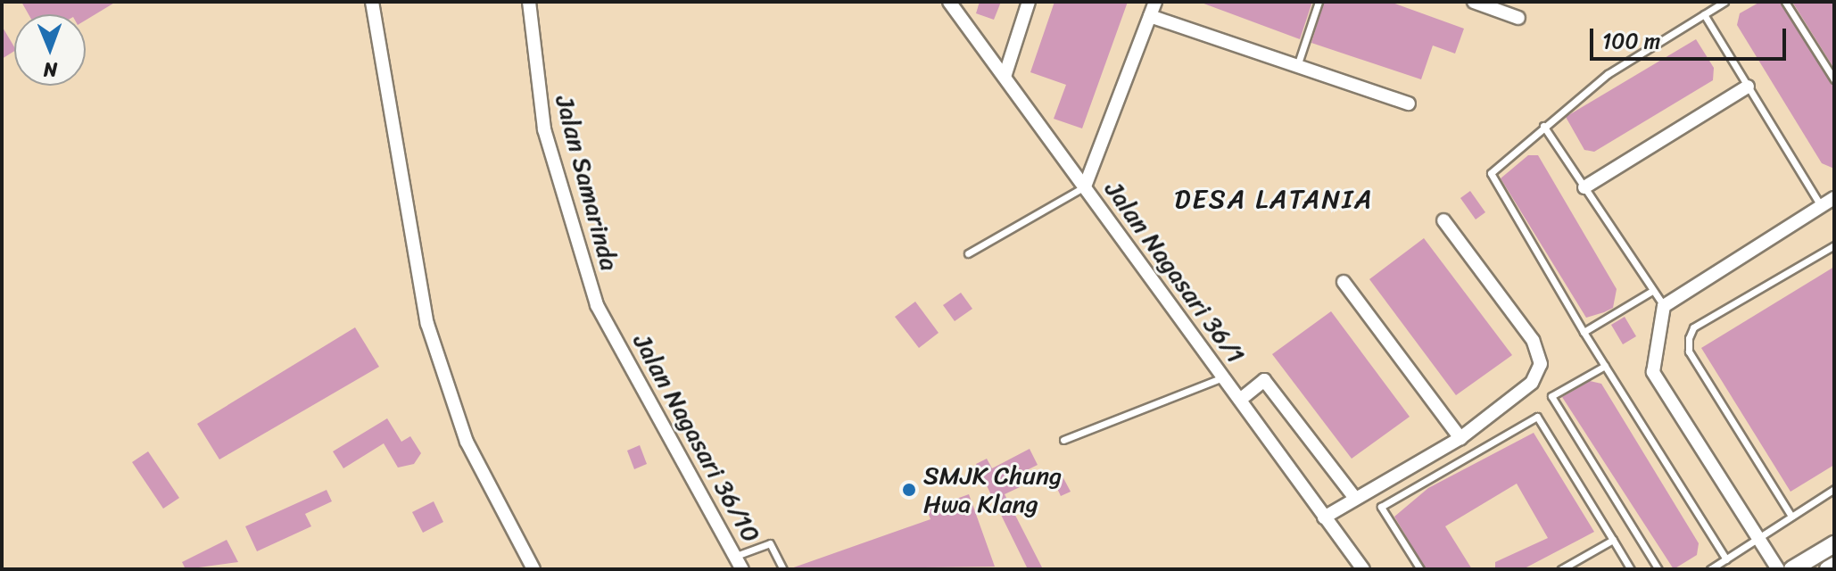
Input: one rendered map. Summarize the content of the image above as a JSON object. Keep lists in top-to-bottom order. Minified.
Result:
{"streets":{"street":["Jalan Samarinda","Jalan Nagasari 36/1","Jalan Nagasari 36/10"]},"crossings":[["Jalan Samarinda","Jalan Nagasari 36/10"]],"districts":["DESA LATANIA"],"places":["SMJK Chung Hwa Klang"],"scale_bar":"100 m","north":"bottom"}
